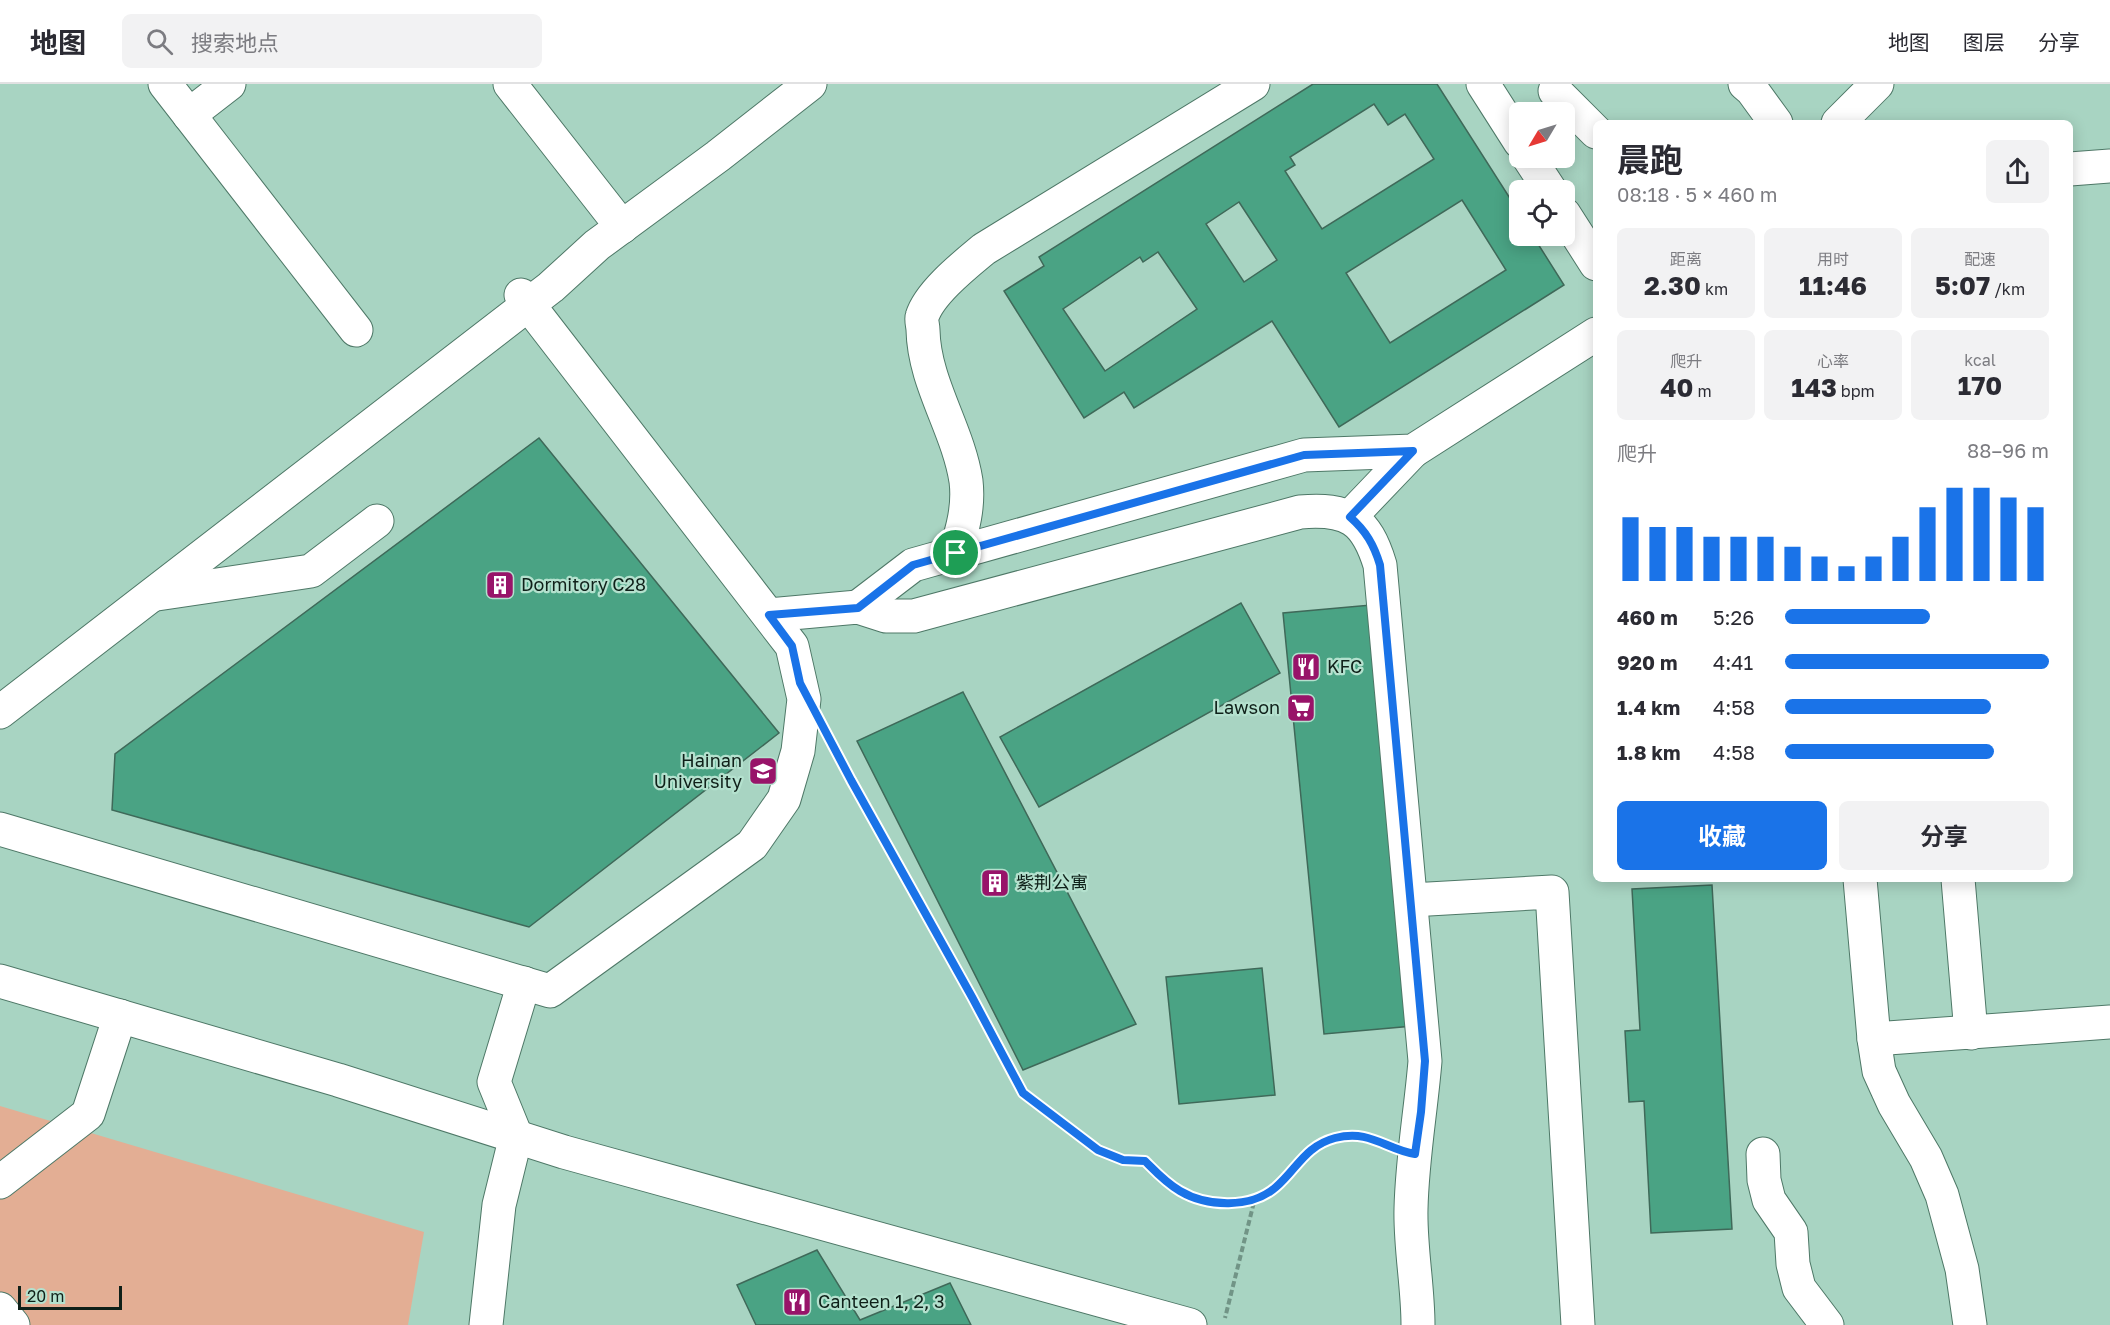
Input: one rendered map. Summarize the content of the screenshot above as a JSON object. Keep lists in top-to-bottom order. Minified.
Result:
{"places":{"building":["Dormitory C28","紫荆公寓"],"restaurant":["KFC","Canteen 1, 2, 3"],"supermarket":["Lawson"],"school or university":["Hainan University"]},"scale_bar":"20 m","north":"bottom left","page":{"header":"地图","search":"搜索地点","nav":["地图","图层","分享"],"heading":["晨跑","08:18 · 5 × 460 m"],"stats":[["距离","2.30 km"],["用时","11:46"],["配速","5:07 /km"],["爬升","40 m"],["心率","143 bpm"],["kcal","170"]],"chart":["爬升","88–96 m"],"list":[{"name":"460 m","note":"5:26"},{"name":"920 m","note":"4:41"},{"name":"1.4 km","note":"4:58"},{"name":"1.8 km","note":"4:58"}],"buttons":["收藏","分享"],"scale":"20 m"}}
